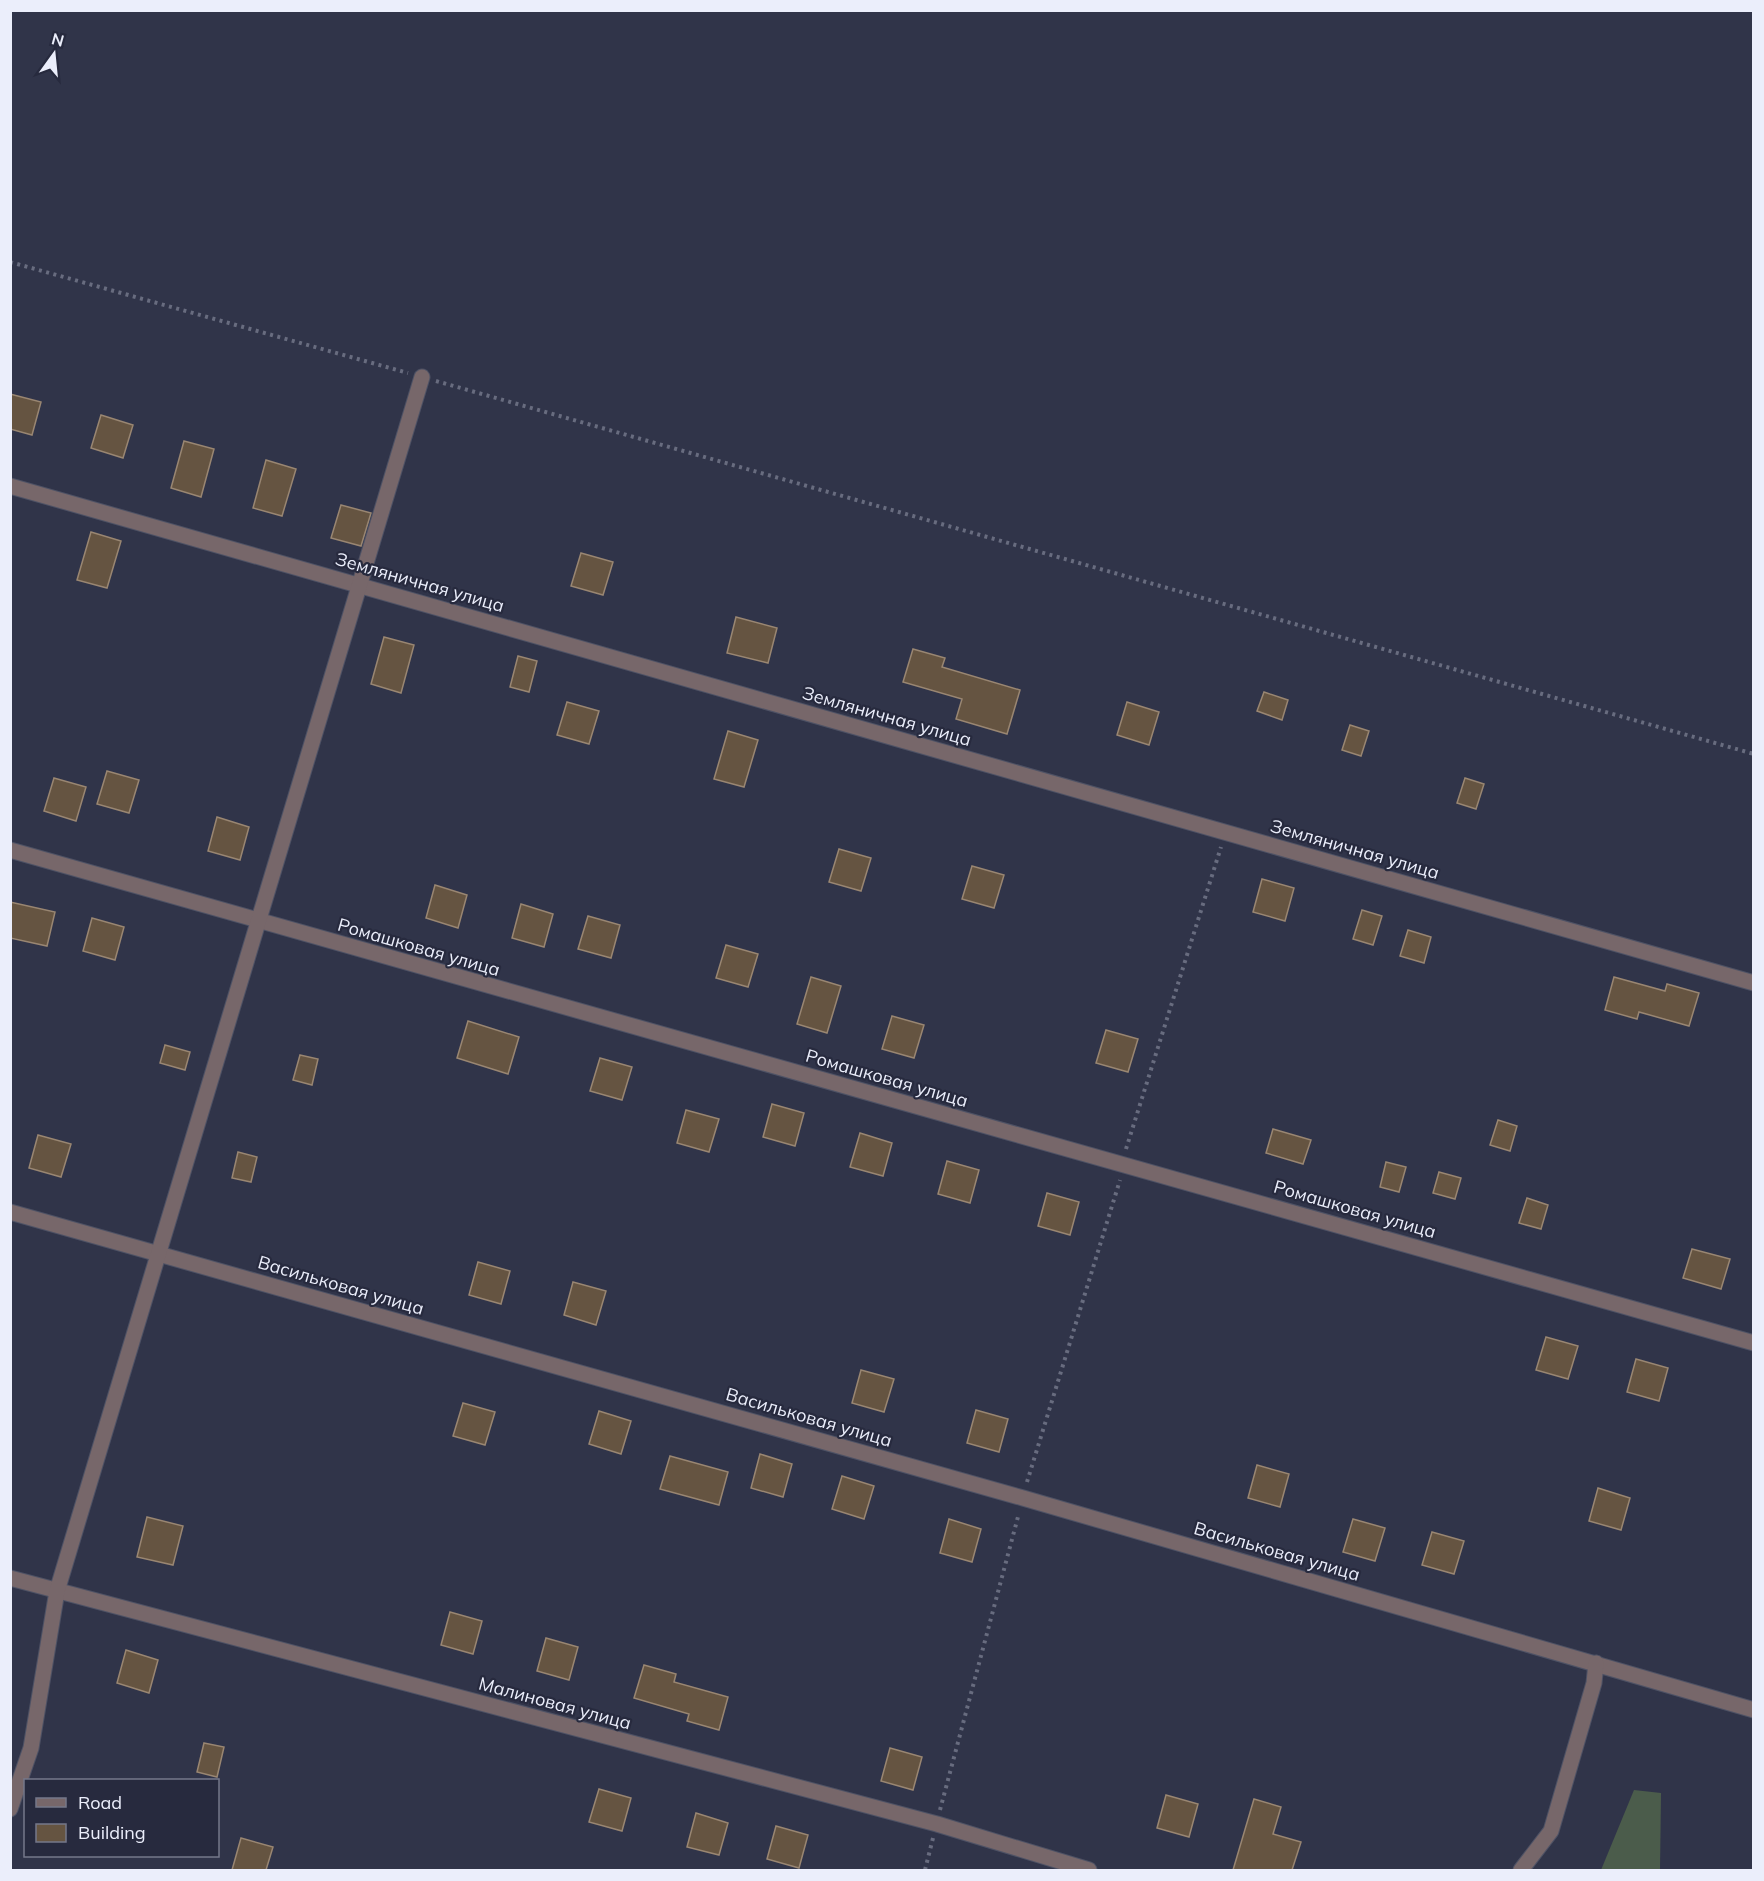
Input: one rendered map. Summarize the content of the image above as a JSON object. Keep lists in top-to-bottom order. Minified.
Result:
{"streets":{"street":["Земляничная улица","Ромашковая улица","Васильковая улица","Малиновая улица"]},"legend":["Road","Building"],"north":"top"}
